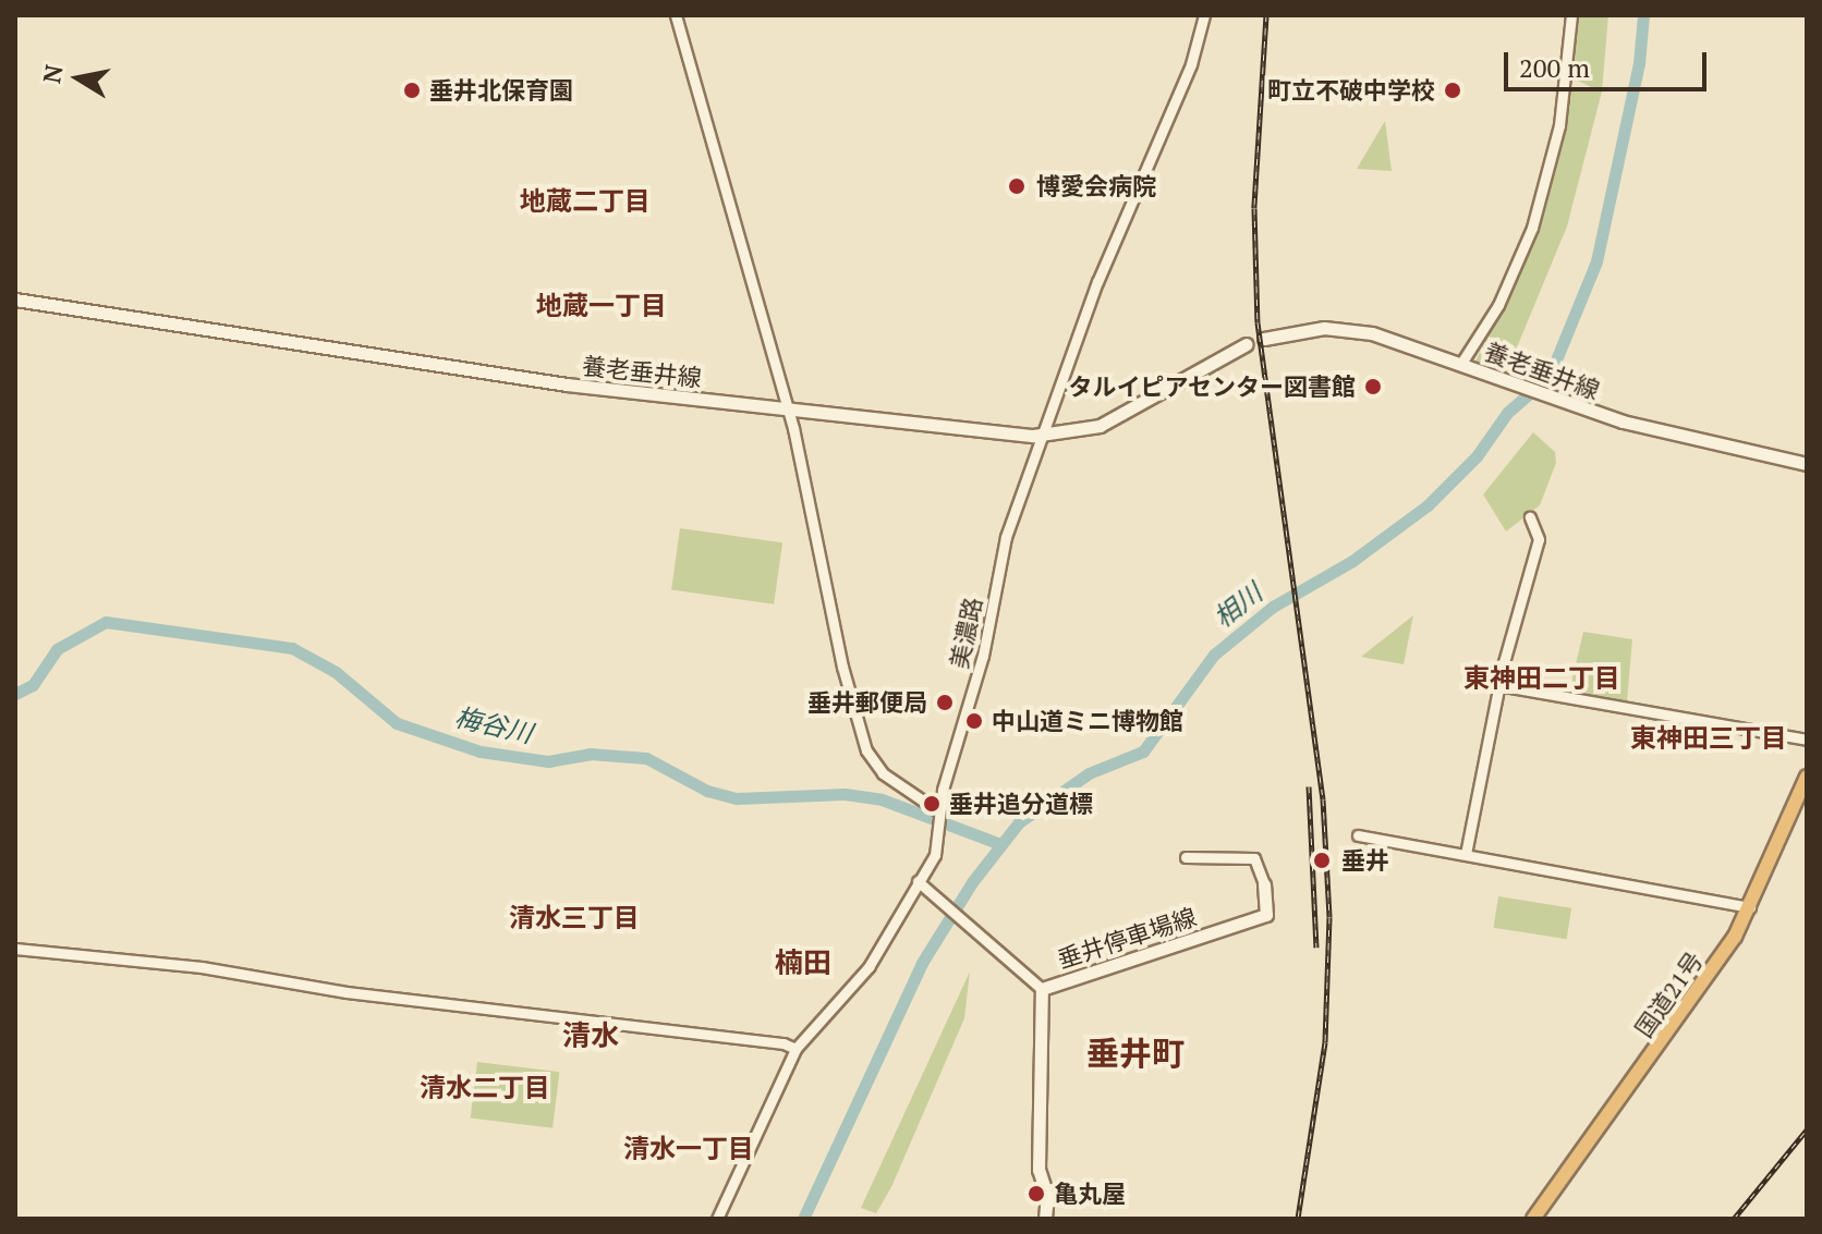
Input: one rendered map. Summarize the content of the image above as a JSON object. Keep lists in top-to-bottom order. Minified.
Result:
{"streets":{"highway":["国道21号"],"main road":["養老垂井線","垂井停車場線"],"street":["美濃路"]},"crossings":[["養老垂井線","美濃路"]],"districts":["地蔵二丁目","地蔵一丁目","東神田二丁目","東神田三丁目","清水三丁目","楠田","清水","垂井町","清水二丁目","清水一丁目"],"water":["相川","梅谷川"],"places":["垂井北保育園","町立不破中学校","博愛会病院","タルイピアセンター図書館","垂井郵便局","中山道ミニ博物館","垂井追分道標","垂井","亀丸屋"],"scale_bar":"200 m","north":"left"}
